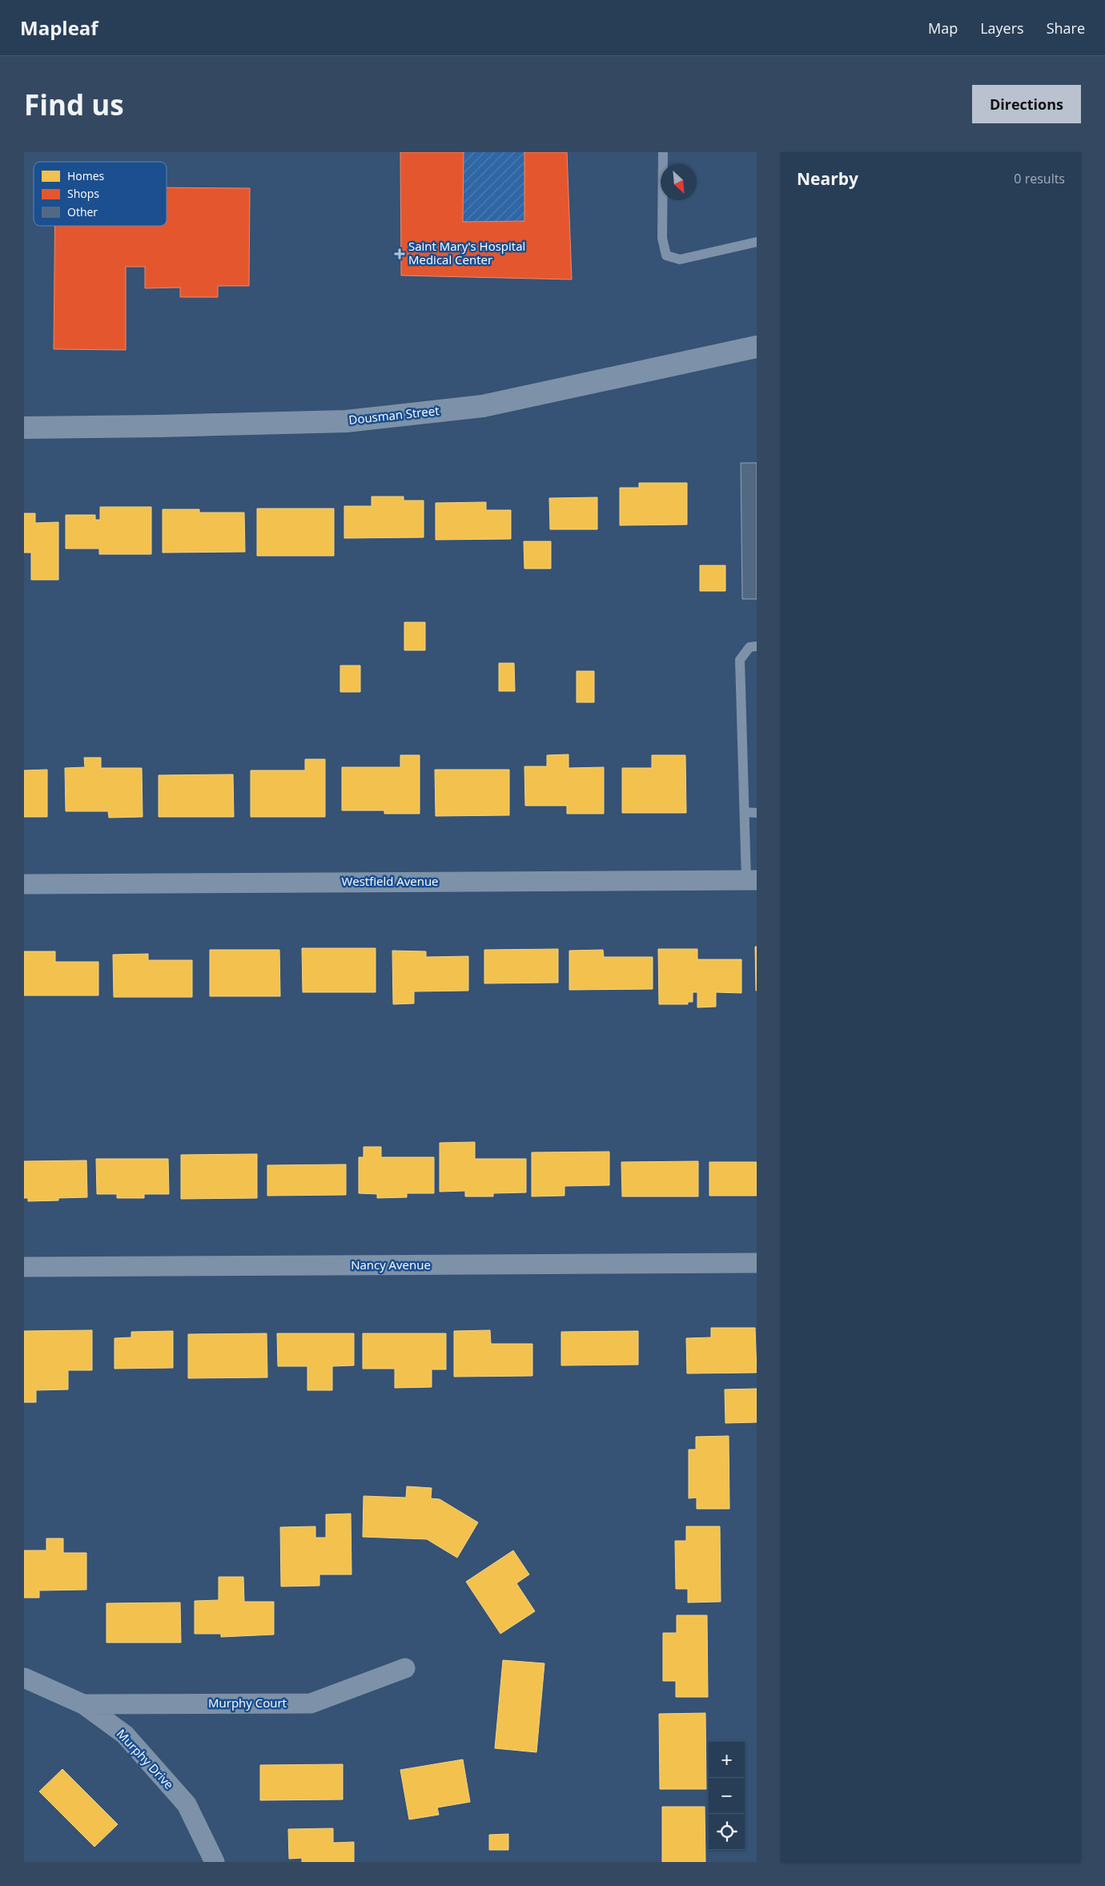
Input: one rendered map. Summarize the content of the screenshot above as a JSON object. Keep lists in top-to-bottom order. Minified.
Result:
{"streets":{"street":["Dousman Street","Westfield Avenue","Nancy Avenue","Murphy Court","Murphy Drive"]},"crossings":[["Murphy Court","Murphy Drive"]],"places":{"health":["Saint Mary's Hospital Medical Center"]},"legend":["Homes","Shops","Other"],"north":"bottom right","page":{"header":"Mapleaf","nav":["Map","Layers","Share"],"buttons":"Directions","title":"Find us","heading":["Nearby","0 results"],"map_buttons":["+","−"]}}
